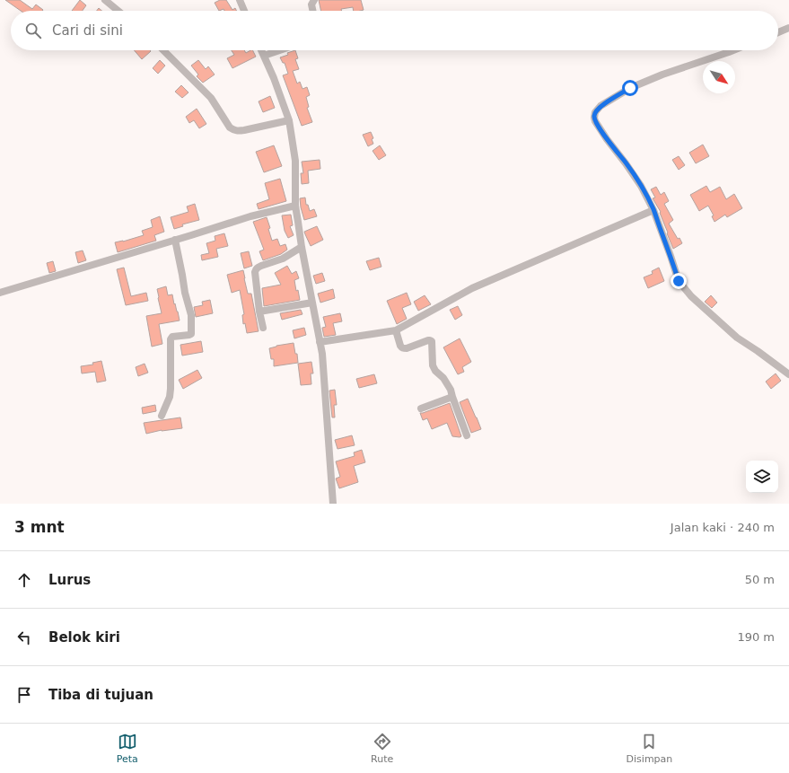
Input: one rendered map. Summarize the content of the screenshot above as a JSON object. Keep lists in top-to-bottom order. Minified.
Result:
{"north":"bottom right","page":{"search":"Cari di sini","heading":["3 mnt","Jalan kaki · 240 m"],"list":[["Lurus","50 m"],["Belok kiri","190 m"],"Tiba di tujuan"],"nav":["Peta","Rute","Disimpan"]}}
